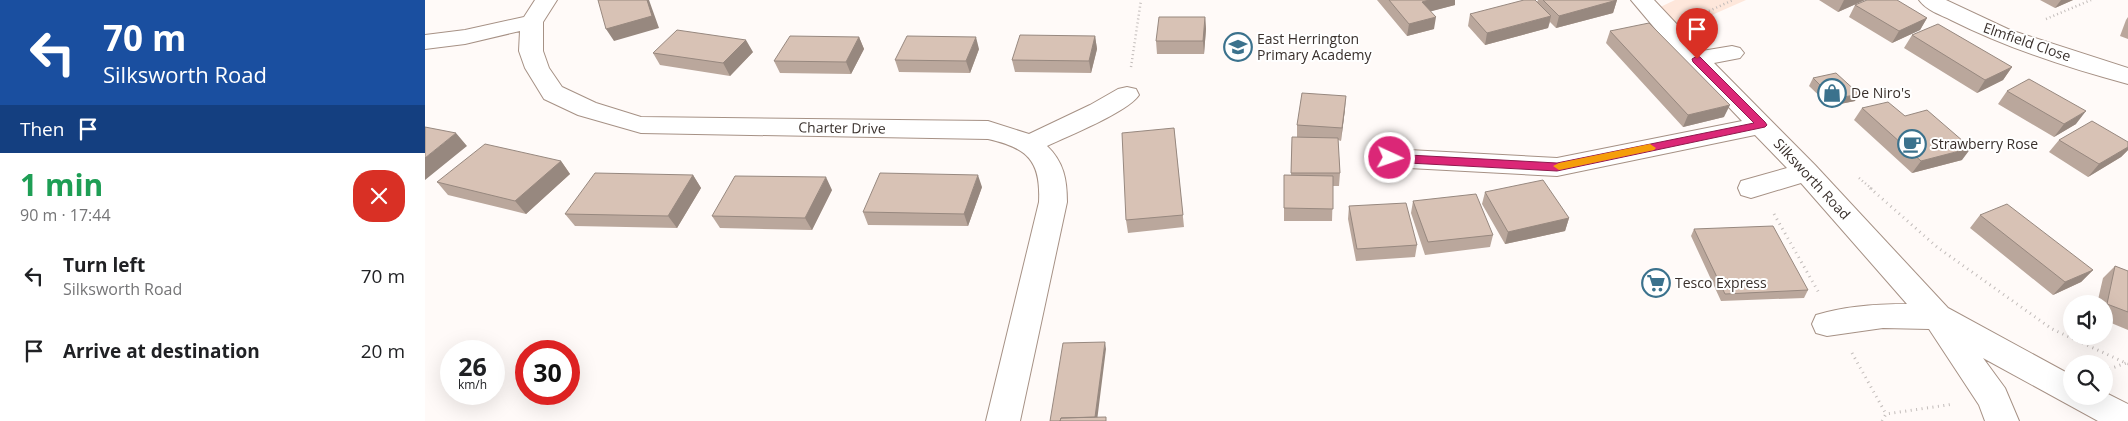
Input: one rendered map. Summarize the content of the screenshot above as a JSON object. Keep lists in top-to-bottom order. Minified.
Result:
{"streets":{"street":["Elmfield Close","Charter Drive","Silksworth Road"]},"places":{"school or university":["East Herrington Primary Academy"],"shop":["De Niro's"],"cafe":["Strawberry Rose"],"supermarket":["Tesco Express"]},"page":{"turn":["70 m","Silksworth Road"],"then":"Then","heading":["1 min","90 m · 17:44"],"list":[{"name":"Turn left","note":"Silksworth Road","value":"70 m"},{"name":"Arrive at destination","value":"20 m"}],"speed":"26 km/h","limit":"30"}}
